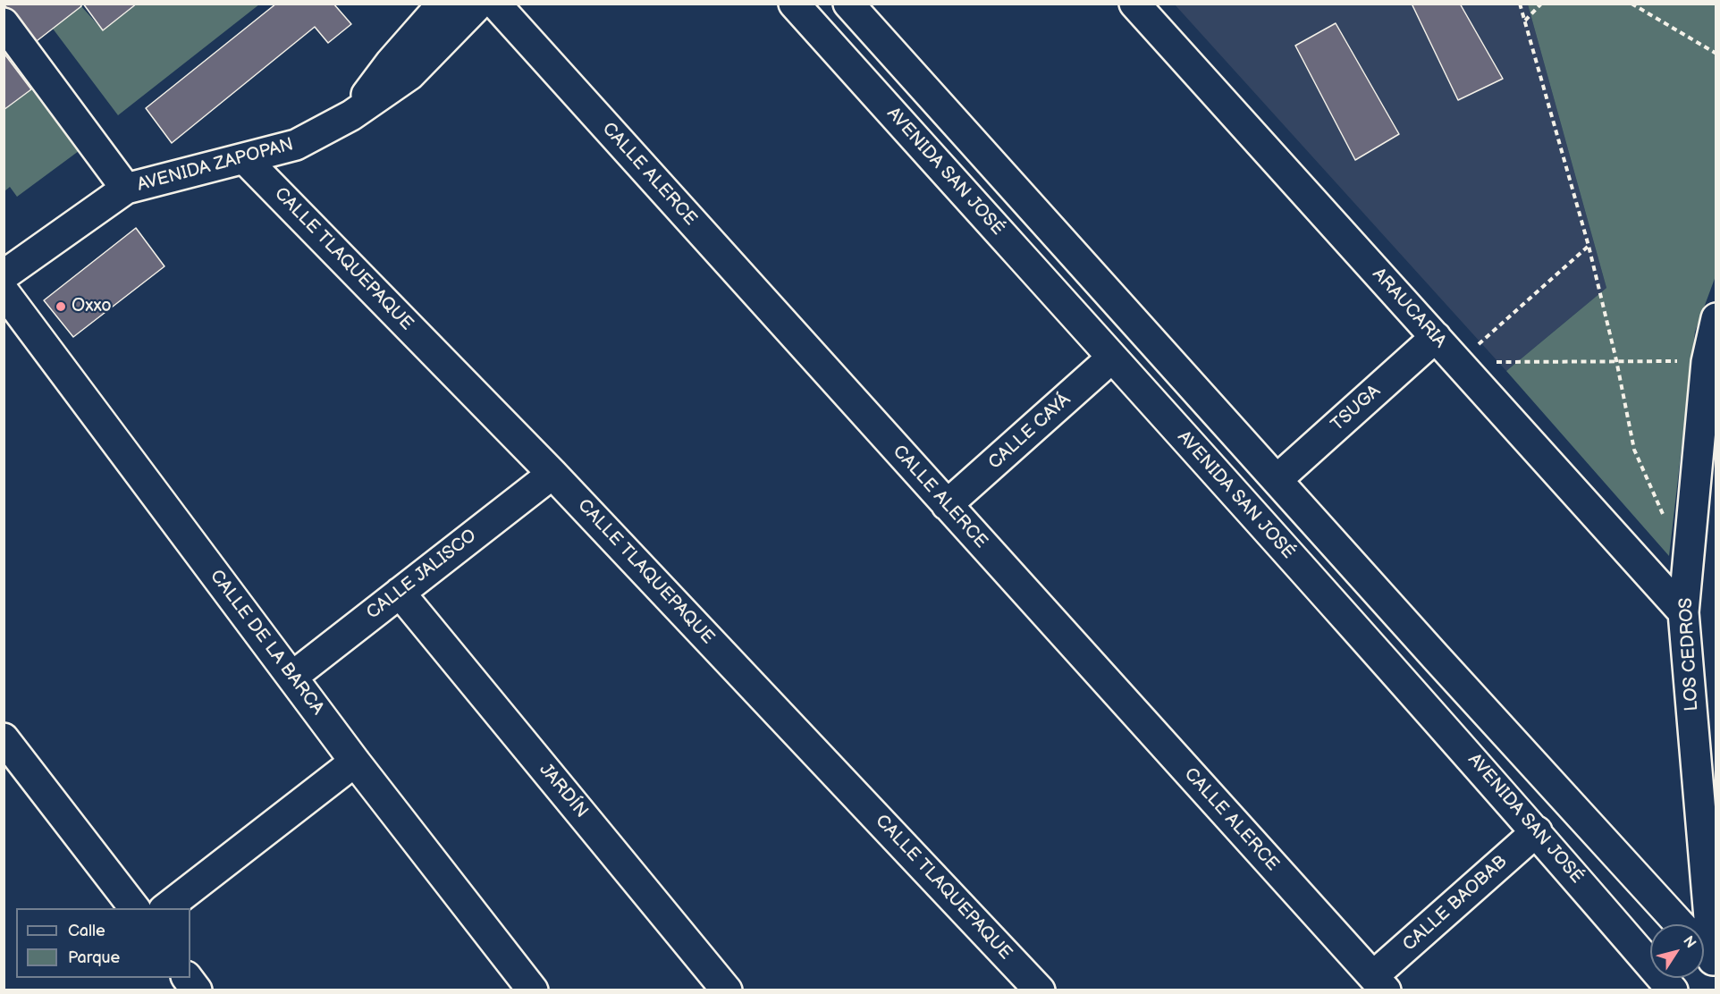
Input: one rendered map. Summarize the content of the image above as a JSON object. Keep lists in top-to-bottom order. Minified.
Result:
{"streets":{"street":["AVENIDA ZAPOPAN","AVENIDA SAN JOSÉ","CALLE ALERCE","CALLE TLAQUEPAQUE","ARAUCARIA","TSUGA","CALLE CAYÁ","CALLE JALISCO","CALLE DE LA BARCA","LOS CEDROS","JARDÍN","CALLE BAOBAB"]},"crossings":[["AVENIDA ZAPOPAN","CALLE TLAQUEPAQUE"],["AVENIDA SAN JOSÉ","CALLE CAYÁ"],["AVENIDA SAN JOSÉ","CALLE BAOBAB"],["CALLE ALERCE","CALLE CAYÁ"],["CALLE ALERCE","CALLE BAOBAB"],["CALLE TLAQUEPAQUE","CALLE JALISCO"],["ARAUCARIA","TSUGA"],["ARAUCARIA","LOS CEDROS"],["CALLE JALISCO","CALLE DE LA BARCA"],["CALLE JALISCO","JARDÍN"]],"places":["Oxxo"],"legend":["Calle","Parque"],"north":"top right"}
